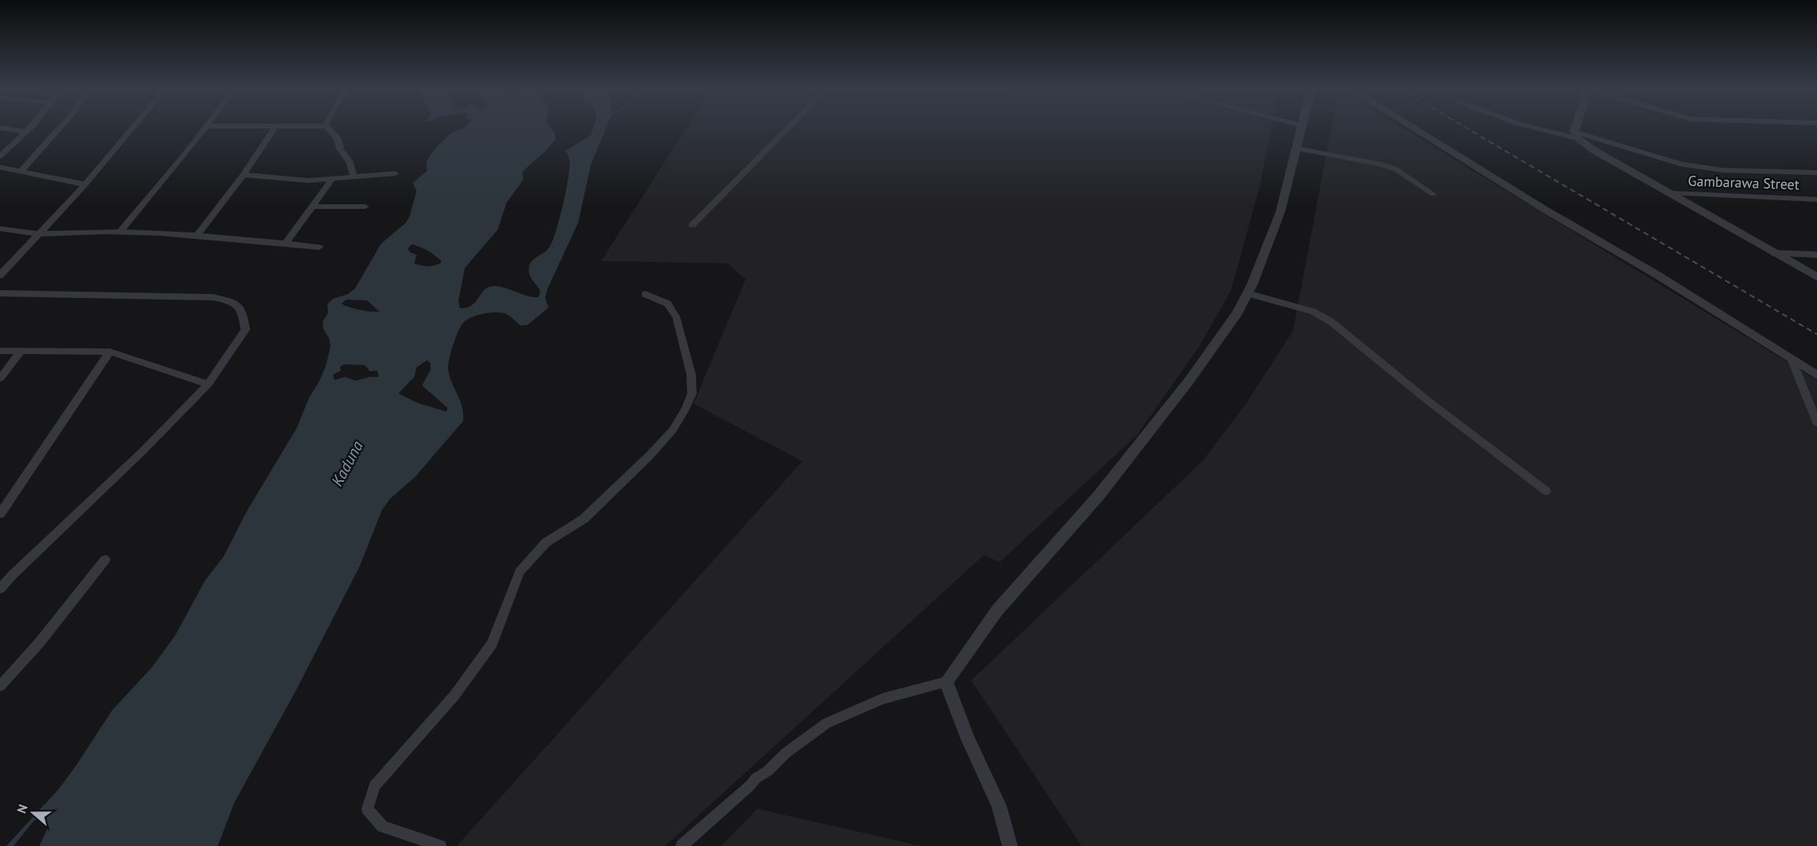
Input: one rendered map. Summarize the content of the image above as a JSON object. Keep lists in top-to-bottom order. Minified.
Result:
{"streets":{"street":["Gambarawa Street"]},"water":["Kaduna"],"north":"left"}
